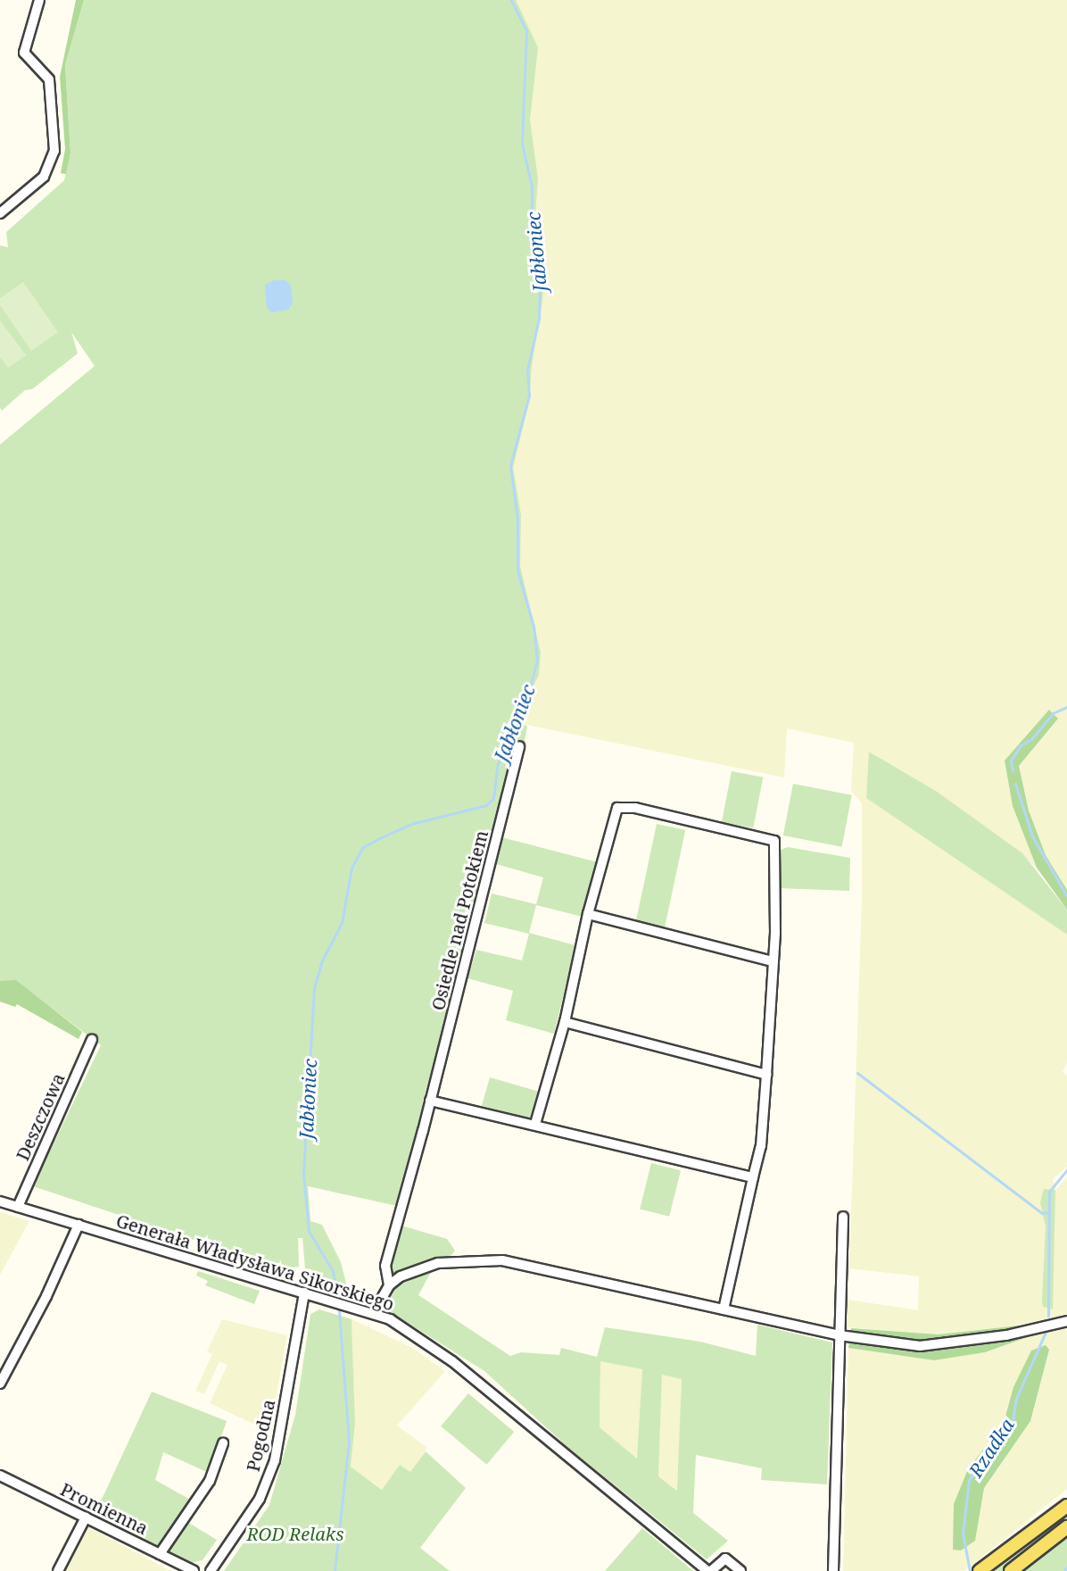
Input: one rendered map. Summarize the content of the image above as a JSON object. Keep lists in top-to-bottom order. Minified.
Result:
{"streets":{"street":["Osiedle nad Potokiem","Deszczowa","Generała Władysława Sikorskiego","Pogodna","Promienna"]},"crossings":[["Deszczowa","Generała Władysława Sikorskiego"],["Generała Władysława Sikorskiego","Pogodna"]],"water":["Jabłoniec","Rzadka"],"parks":["ROD Relaks"]}
